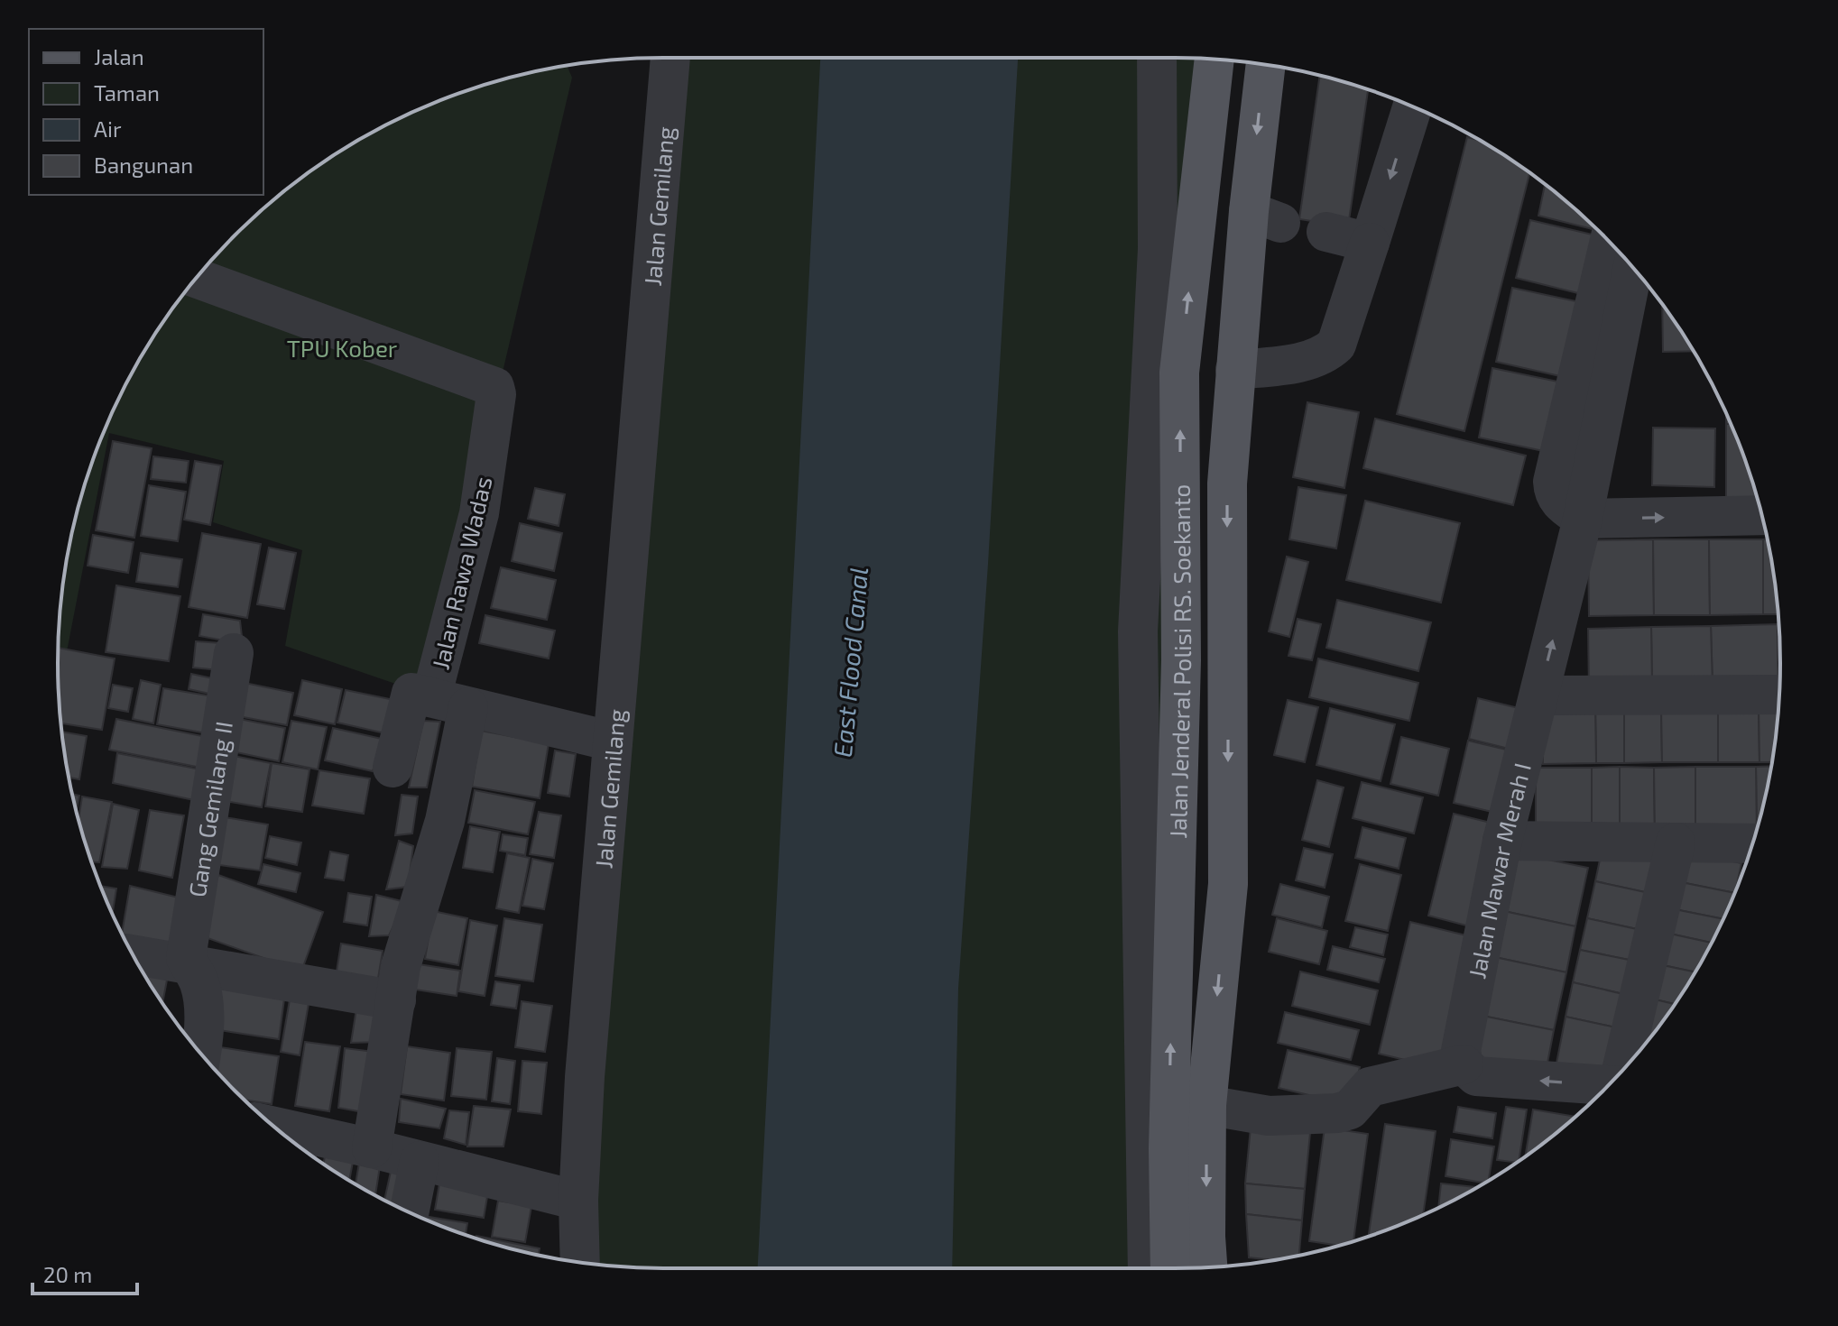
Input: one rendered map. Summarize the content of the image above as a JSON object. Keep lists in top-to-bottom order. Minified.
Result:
{"streets":{"main road":["Jalan Jenderal Polisi RS. Soekanto"],"street":["Jalan Gemilang","Jalan Rawa Wadas","Gang Gemilang II","Jalan Mawar Merah I"]},"water":["East Flood Canal"],"parks":["TPU Kober"],"legend":["Jalan","Taman","Air","Bangunan"],"scale_bar":"20 m"}
